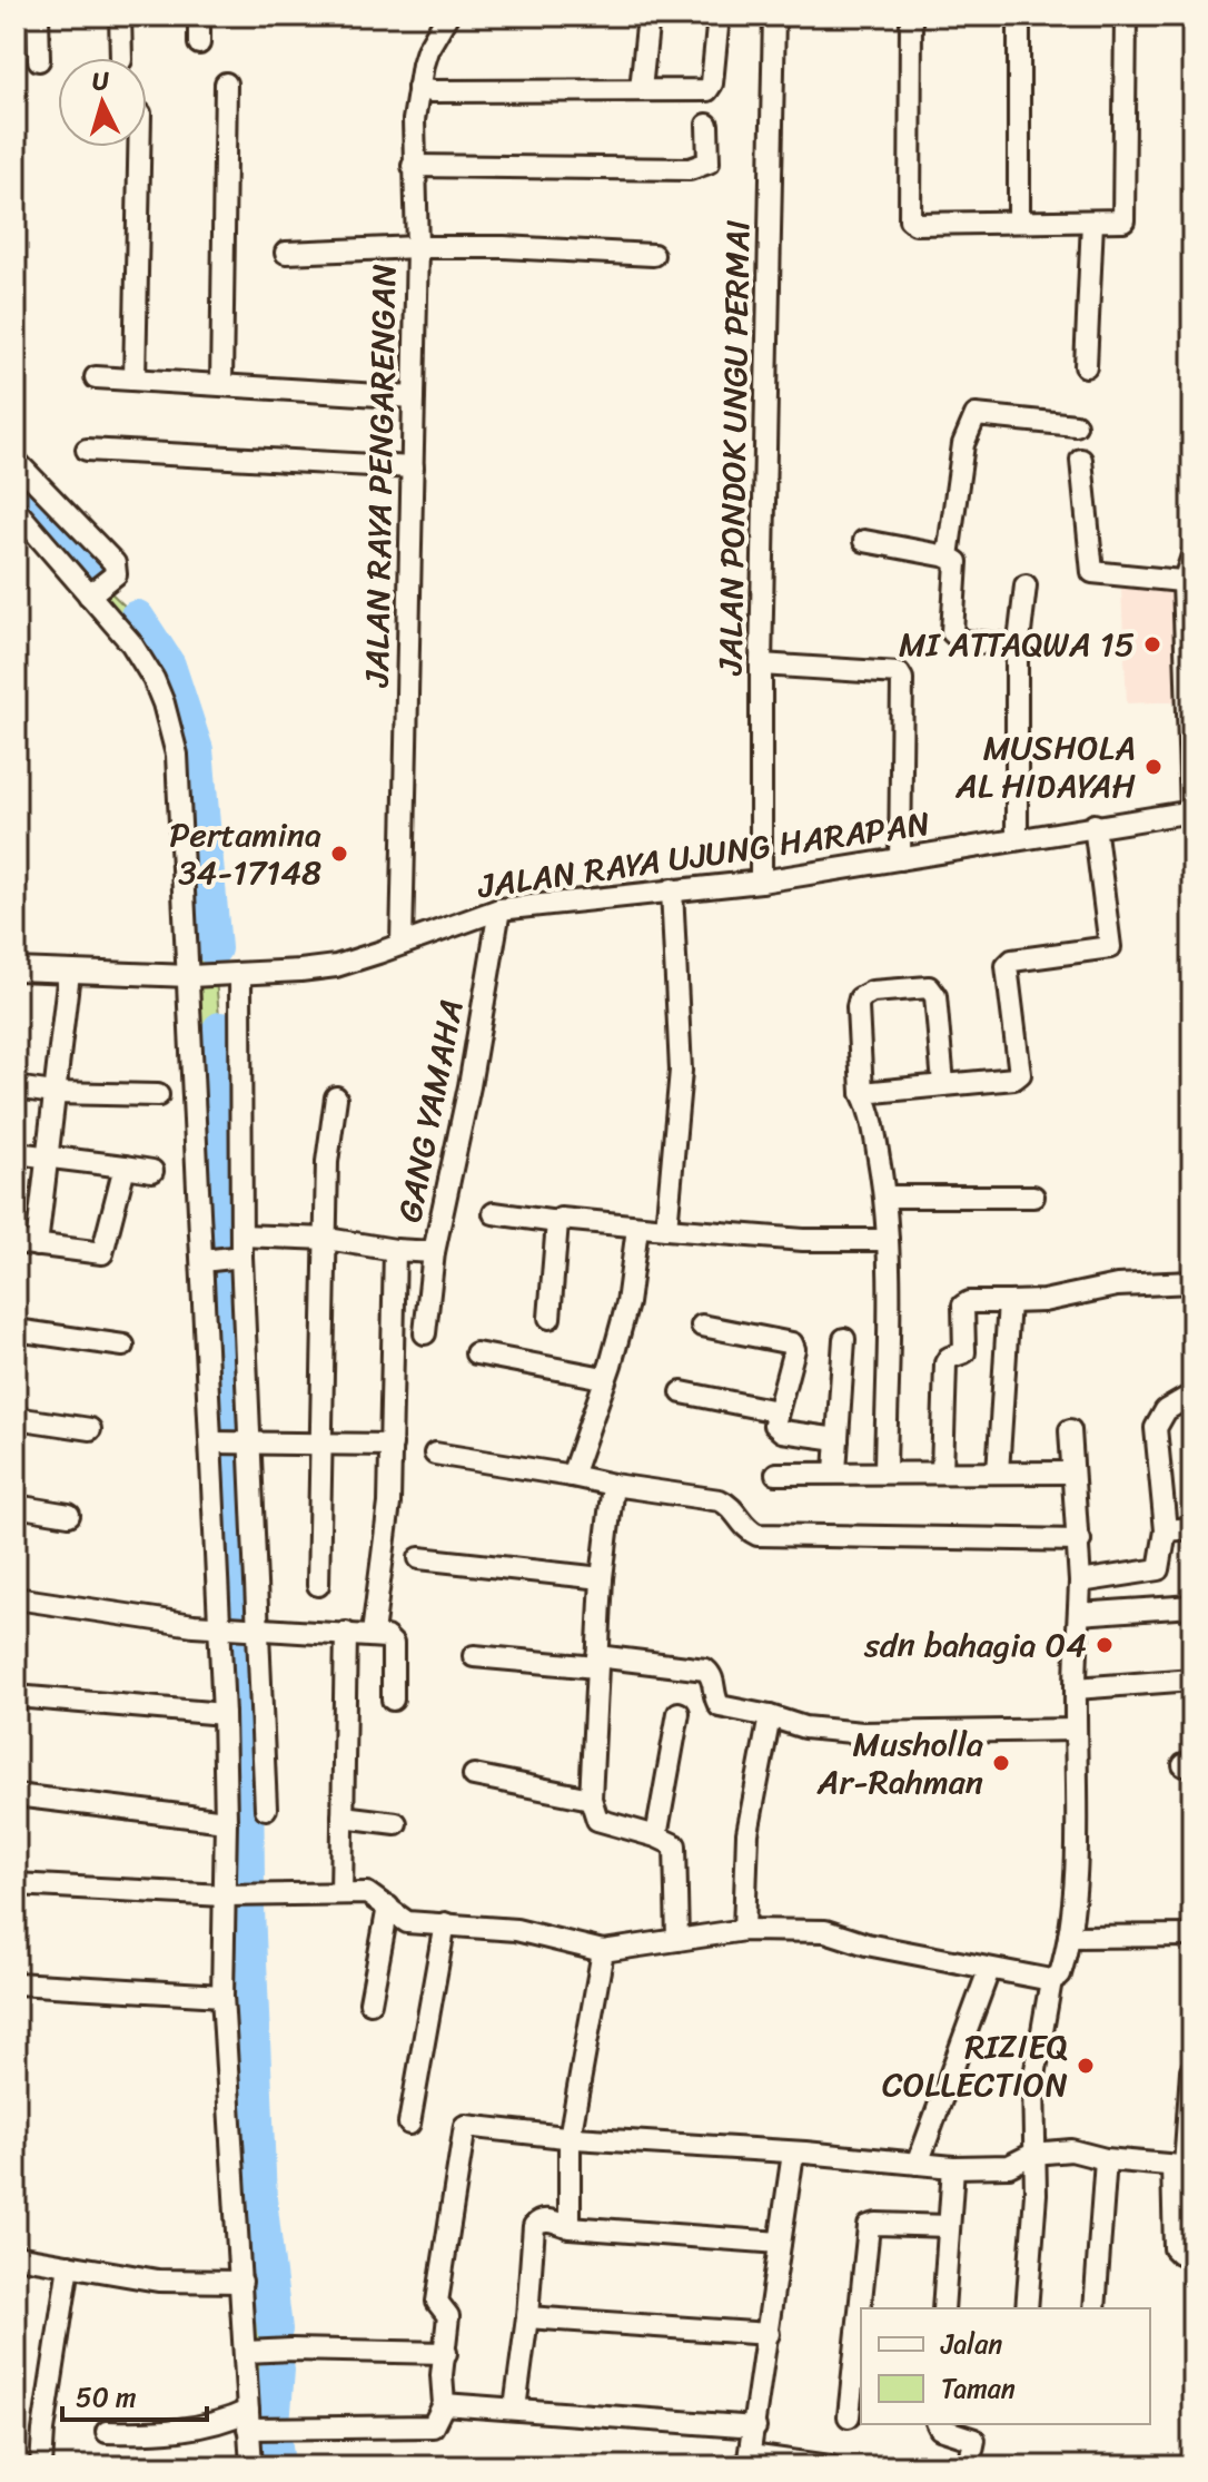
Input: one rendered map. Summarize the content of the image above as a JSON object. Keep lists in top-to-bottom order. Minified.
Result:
{"streets":{"street":["JALAN PONDOK UNGU PERMAI","JALAN RAYA PENGARENGAN","JALAN RAYA UJUNG HARAPAN","GANG YAMAHA"]},"crossings":[["JALAN PONDOK UNGU PERMAI","JALAN RAYA UJUNG HARAPAN"],["JALAN RAYA PENGARENGAN","JALAN RAYA UJUNG HARAPAN"],["JALAN RAYA UJUNG HARAPAN","GANG YAMAHA"]],"places":["MI ATTAQWA 15","MUSHOLA AL HIDAYAH","Pertamina 34-17148","sdn bahagia 04","Musholla Ar-Rahman","RIZIEQ COLLECTION"],"legend":["Jalan","Taman"],"scale_bar":"50 m","north":"top"}
